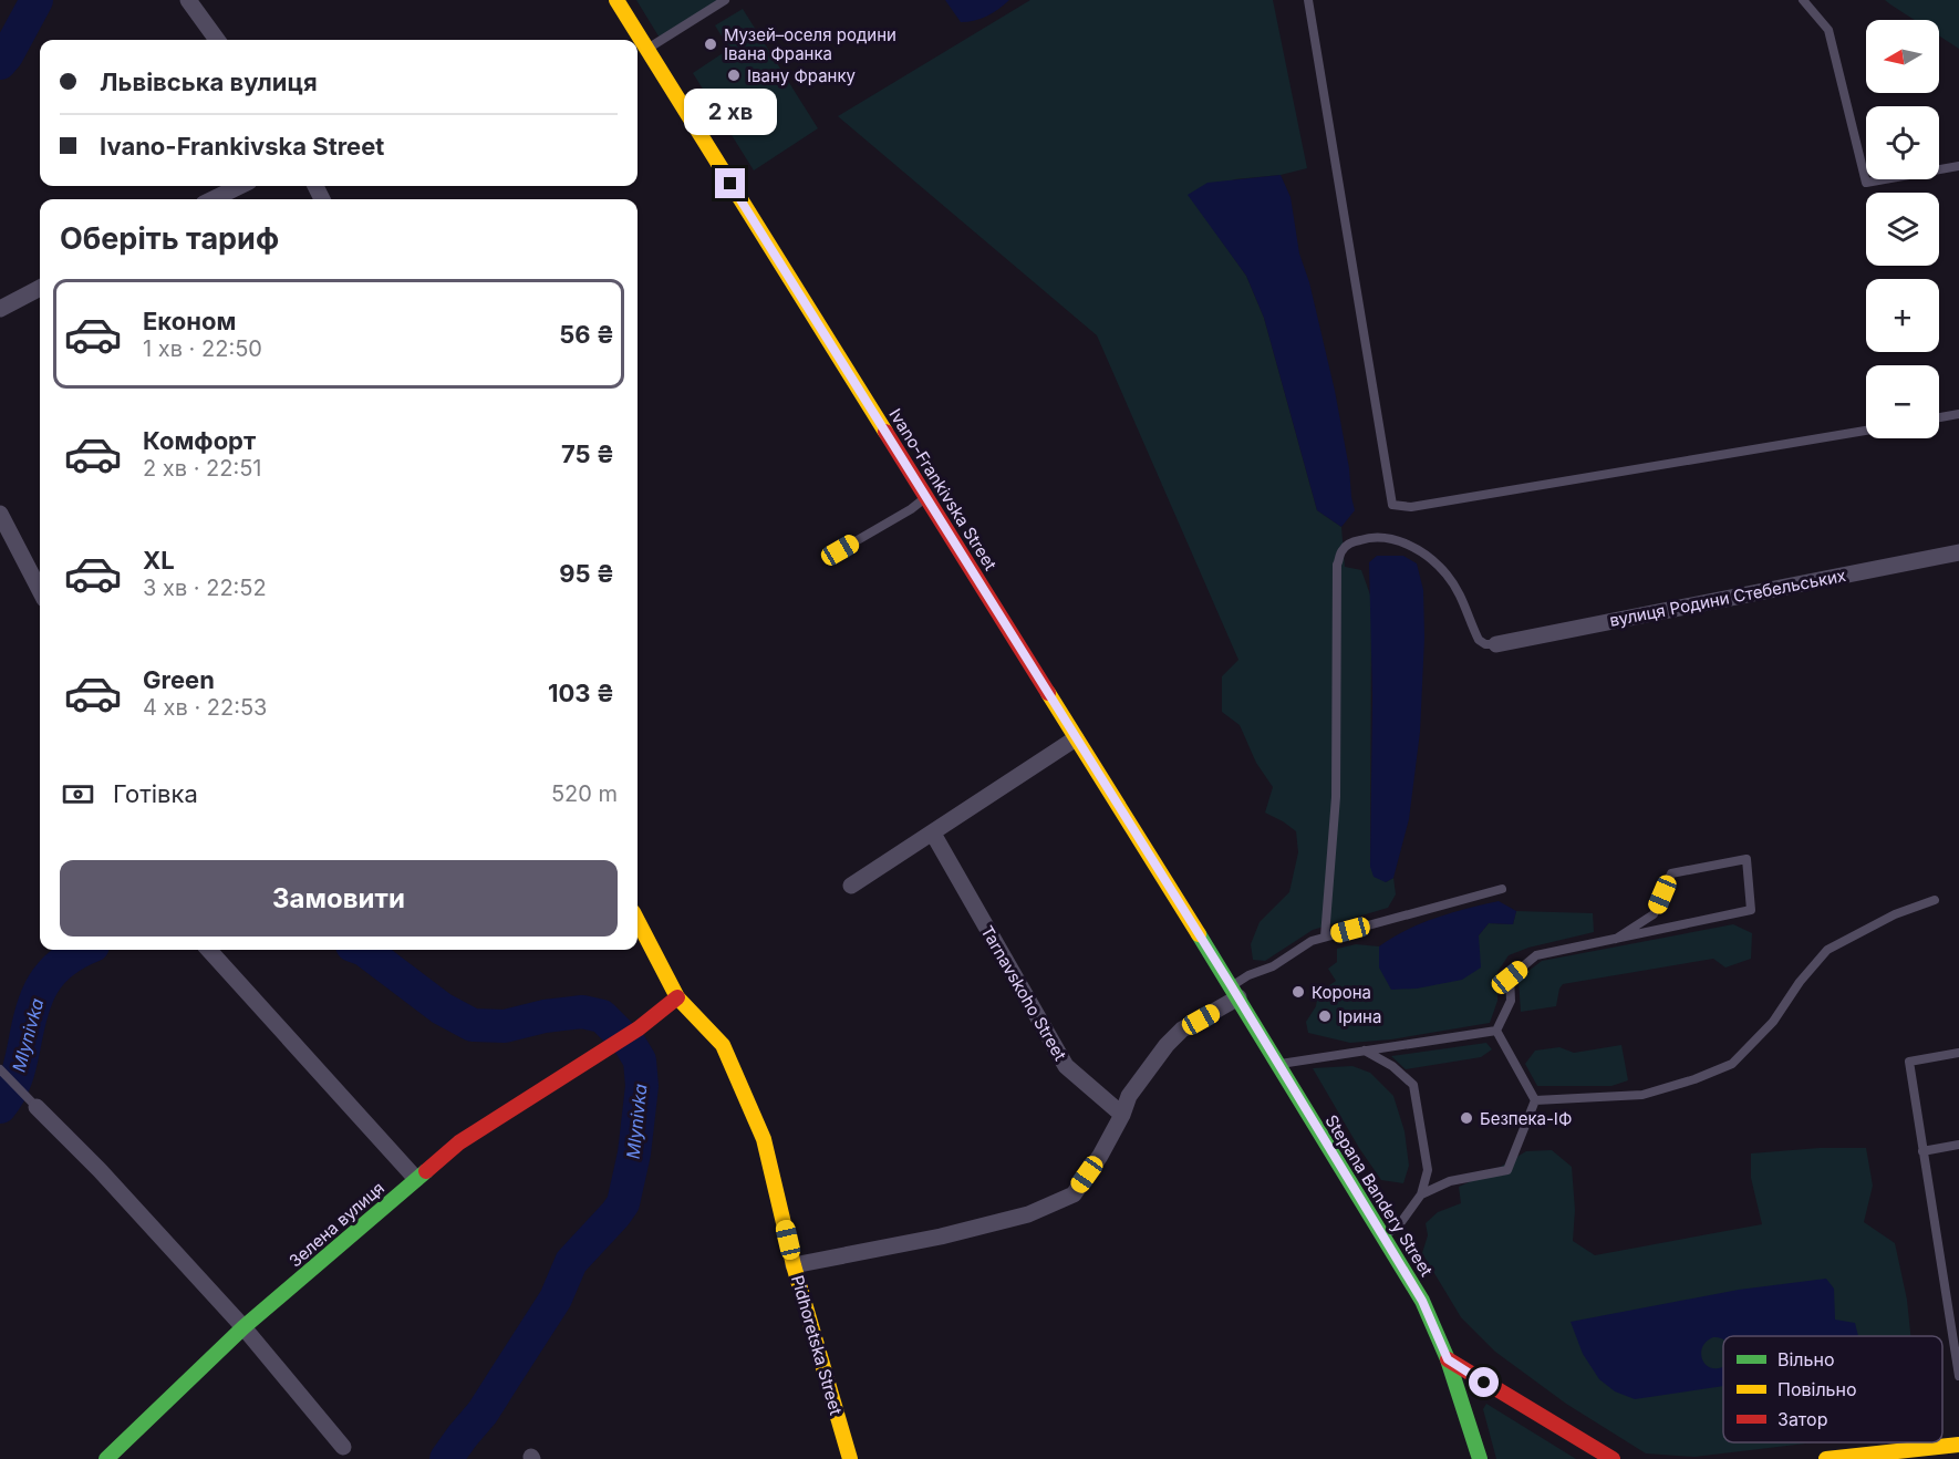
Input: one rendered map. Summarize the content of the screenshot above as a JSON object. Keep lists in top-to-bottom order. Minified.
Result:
{"streets":{"main road":["Ivano-Frankivska Street","Stepana Bandery Street","Зелена вулиця","Pidhoretska Street"],"street":["вулиця Родини Стебельських","Tarnavskoho Street"]},"crossings":[["Ivano-Frankivska Street","Stepana Bandery Street"],["Зелена вулиця","Pidhoretska Street"]],"water":["Mlynivka"],"places":["Музей–оселя родини Івана Франка","Івану Франку","Корона","Ірина","Безпека-ІФ"],"legend":["Вільно","Повільно","Затор"],"north":"left","page":{"map_buttons":["+","−"],"banner":["Львівська вулиця","Ivano-Frankivska Street"],"bubble":"2 хв","heading":"Оберіть тариф","list":[{"name":"Економ","note":"1 хв · 22:50","value":"56 ₴"},{"name":"Комфорт","note":"2 хв · 22:51","value":"75 ₴"},{"name":"XL","note":"3 хв · 22:52","value":"95 ₴"},{"name":"Green","note":"4 хв · 22:53","value":"103 ₴"}],"pay":["Готівка","520 m"],"buttons":"Замовити"}}
